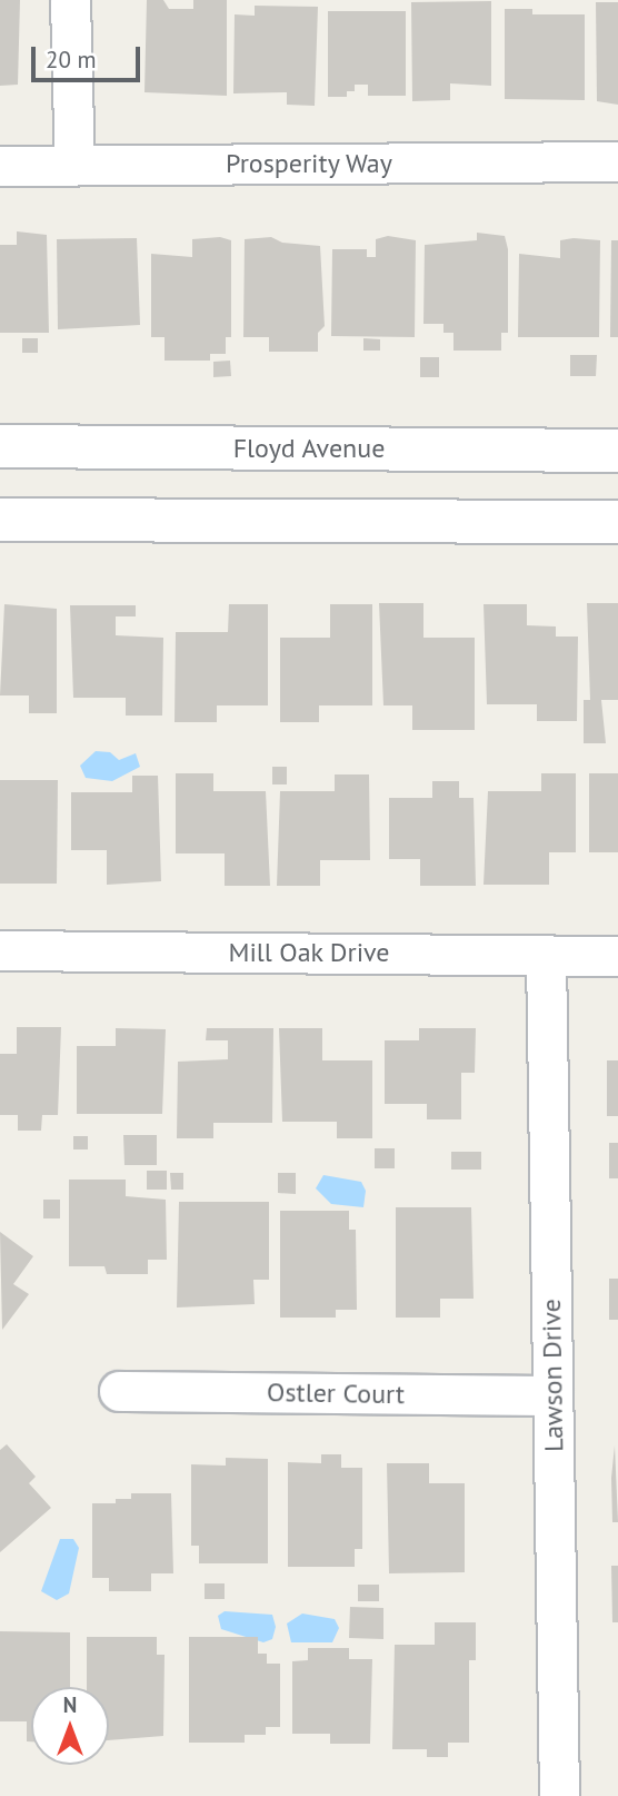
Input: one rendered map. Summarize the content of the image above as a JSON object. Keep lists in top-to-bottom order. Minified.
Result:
{"streets":{"street":["Prosperity Way","Floyd Avenue","Mill Oak Drive","Lawson Drive","Ostler Court"]},"crossings":[["Mill Oak Drive","Lawson Drive"],["Lawson Drive","Ostler Court"]],"scale_bar":"20 m","north":"top"}
